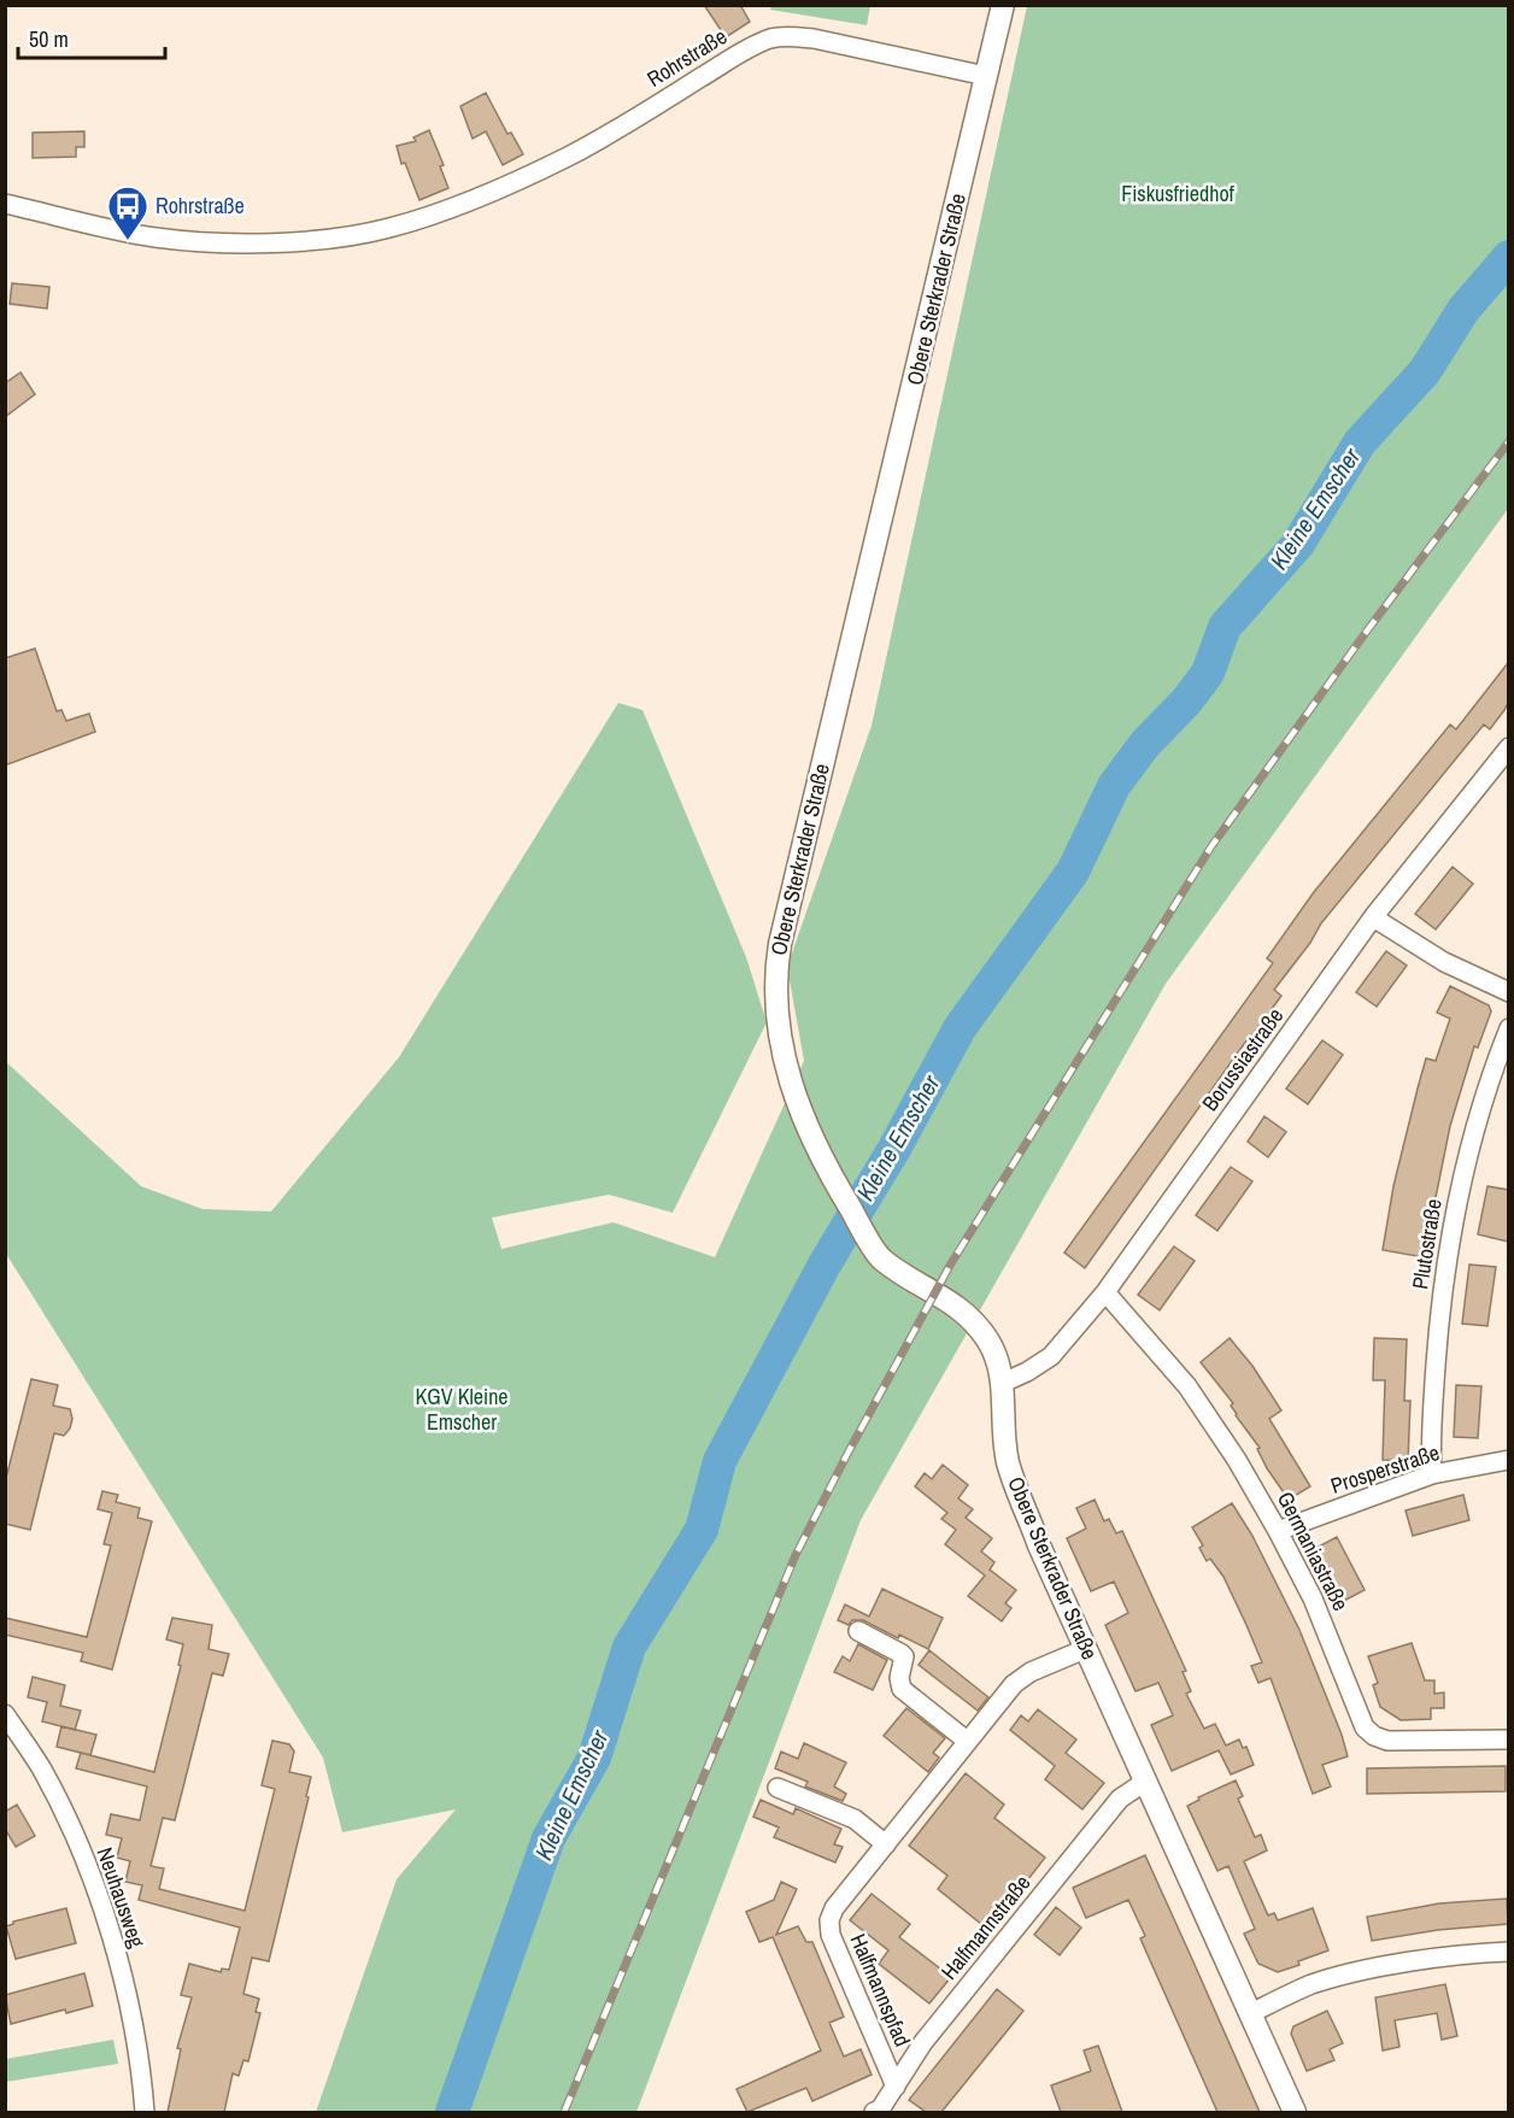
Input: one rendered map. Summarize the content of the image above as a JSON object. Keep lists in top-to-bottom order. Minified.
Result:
{"streets":{"street":["Rohrstraße","Obere Sterkrader Straße","Borussiastraße","Plutostraße","Prosperstraße","Germaniastraße","Neuhausweg","Halfmannstraße","Halfmannspfad"]},"crossings":[["Rohrstraße","Obere Sterkrader Straße"],["Obere Sterkrader Straße","Borussiastraße"],["Obere Sterkrader Straße","Halfmannstraße"],["Obere Sterkrader Straße","Halfmannspfad"],["Borussiastraße","Germaniastraße"],["Plutostraße","Prosperstraße"],["Prosperstraße","Germaniastraße"],["Halfmannstraße","Halfmannspfad"]],"water":["Kleine Emscher"],"parks":["Fiskusfriedhof","KGV Kleine Emscher"],"places":{"bus stop":["Rohrstraße"]},"scale_bar":"50 m"}
